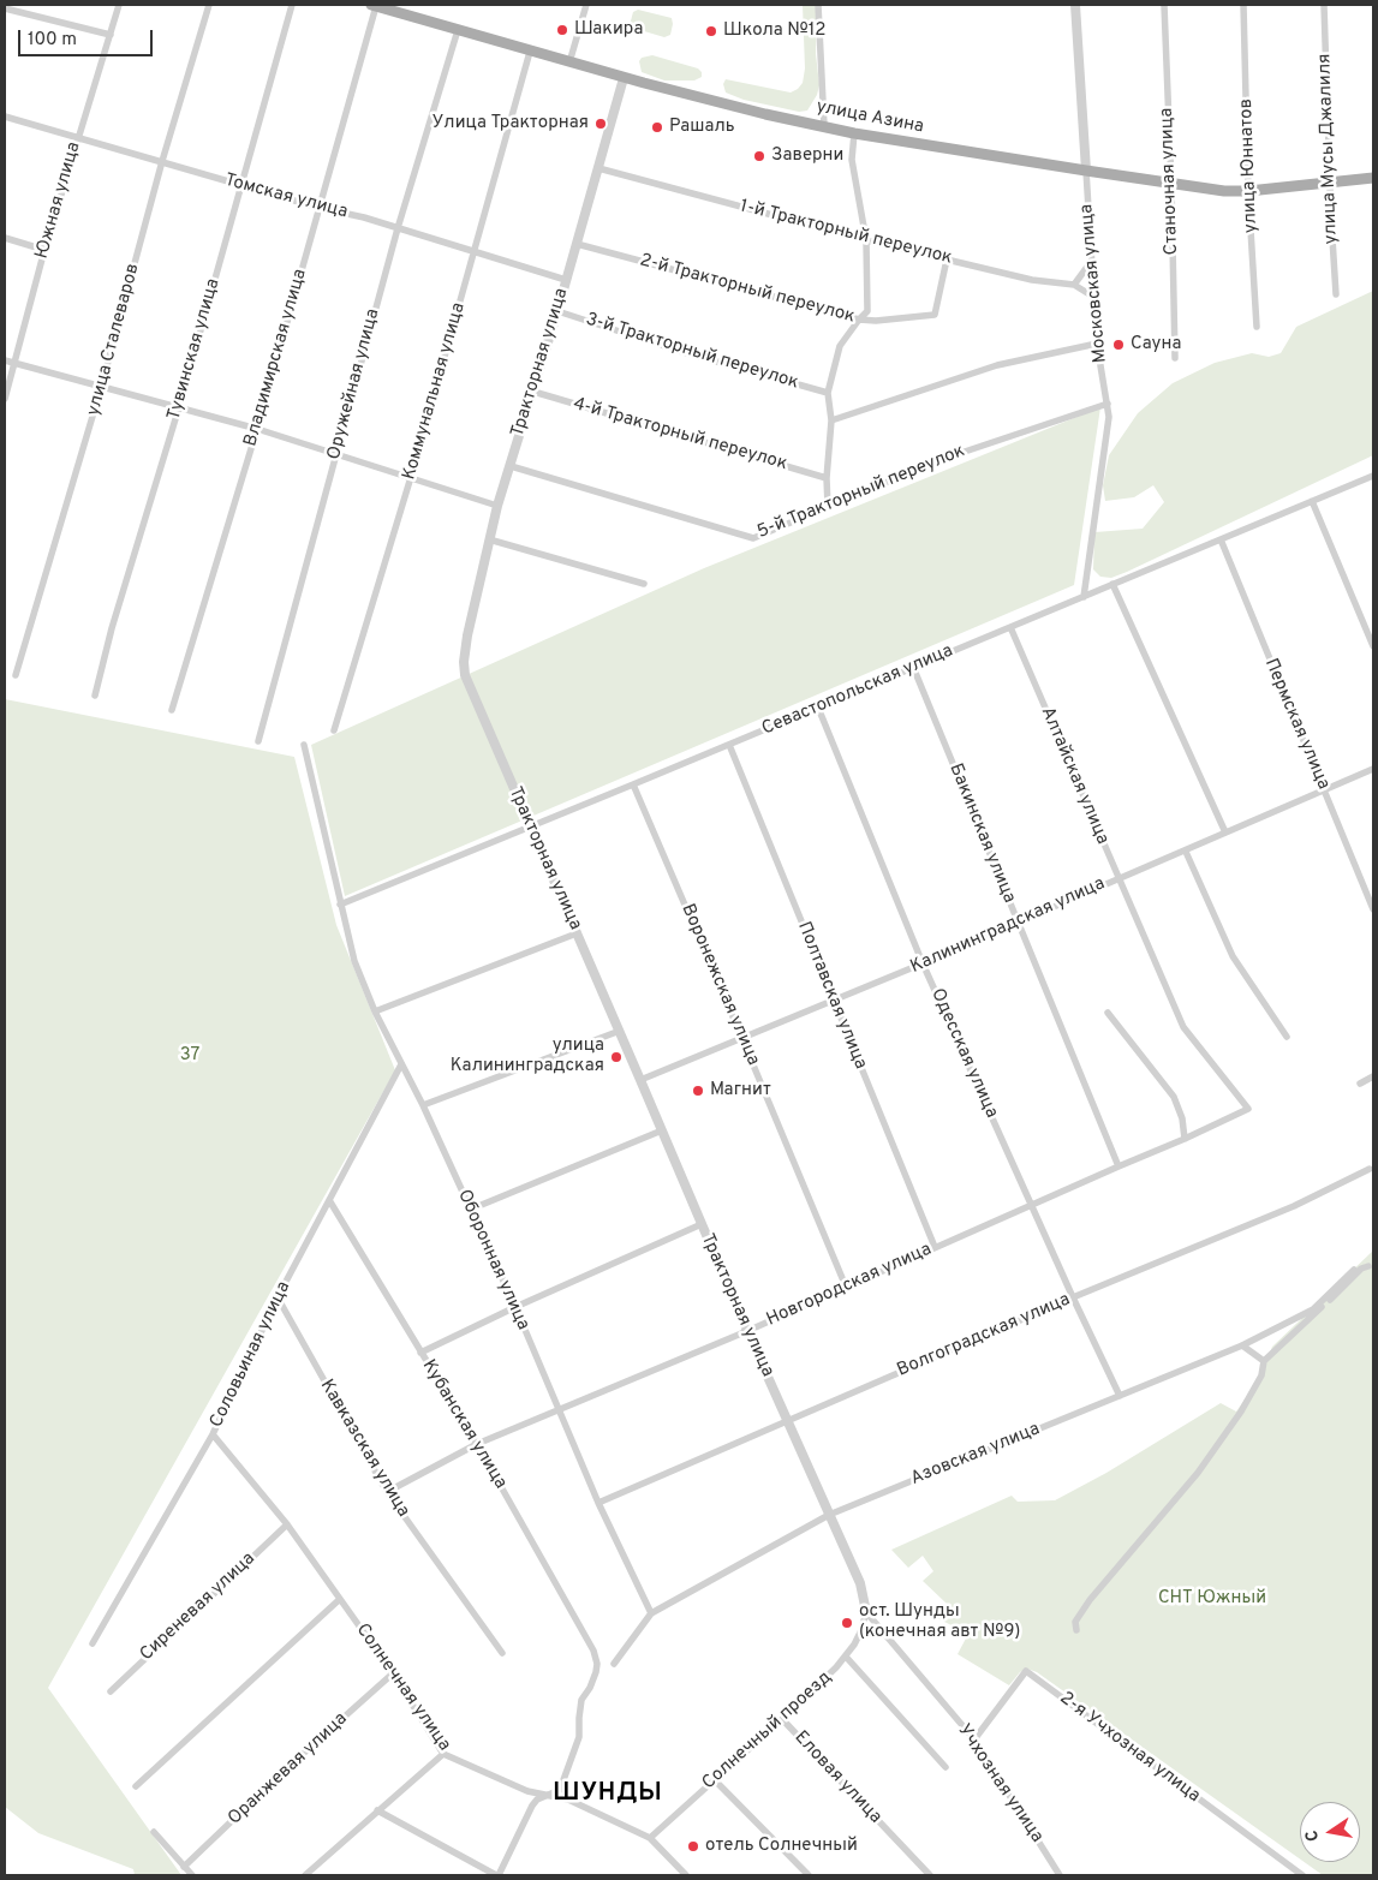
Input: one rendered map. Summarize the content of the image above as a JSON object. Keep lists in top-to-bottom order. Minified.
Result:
{"streets":{"main road":["улица Азина"],"street":["улица Мусы Джалиля","улица Юннатов","Станочная улица","Томская улица","Южная улица","1-й Тракторный переулок","Московская улица","2-й Тракторный переулок","улица Сталеваров","Тувинская улица","3-й Тракторный переулок","Владимирская улица","Тракторная улица","Оружейная улица","Коммунальная улица","4-й Тракторный переулок","5-й Тракторный переулок","Севастопольская улица","Пермская улица","Алтайская улица","Бакинская улица","Калининградская улица","Воронежская улица","Полтавская улица","Одесская улица","Оборонная улица","Новгородская улица","Волгоградская улица","Соловьиная улица","Кубанская улица","Кавказская улица","Азовская улица","Сиреневая улица","Солнечная улица","Солнечный проезд","2-я Учхозная улица","Оранжевая улица","Еловая улица","Учхозная улица"]},"crossings":[["улица Азина","улица Мусы Джалиля"],["улица Азина","улица Юннатов"],["улица Азина","Станочная улица"],["улица Азина","Московская улица"],["улица Азина","Владимирская улица"],["улица Азина","Тракторная улица"],["улица Азина","Оружейная улица"],["улица Азина","Коммунальная улица"],["Томская улица","Южная улица"],["Томская улица","улица Сталеваров"],["Томская улица","Тувинская улица"],["Томская улица","Владимирская улица"],["Томская улица","Тракторная улица"],["Томская улица","Оружейная улица"],["Томская улица","Коммунальная улица"],["1-й Тракторный переулок","Московская улица"],["1-й Тракторный переулок","2-й Тракторный переулок"],["1-й Тракторный переулок","Тракторная улица"],["Московская улица","5-й Тракторный переулок"],["Московская улица","Севастопольская улица"],["2-й Тракторный переулок","Тракторная улица"],["3-й Тракторный переулок","Тракторная улица"],["Тракторная улица","4-й Тракторный переулок"],["Тракторная улица","5-й Тракторный переулок"],["Тракторная улица","Севастопольская улица"],["Тракторная улица","Калининградская улица"],["Тракторная улица","Новгородская улица"],["Тракторная улица","Волгоградская улица"],["Тракторная улица","Азовская улица"],["Тракторная улица","Солнечный проезд"],["Тракторная улица","Учхозная улица"],["Севастопольская улица","Пермская улица"],["Севастопольская улица","Алтайская улица"],["Севастопольская улица","Бакинская улица"],["Севастопольская улица","Воронежская улица"],["Севастопольская улица","Полтавская улица"],["Севастопольская улица","Одесская улица"],["Севастопольская улица","Оборонная улица"],["Пермская улица","Калининградская улица"],["Алтайская улица","Калининградская улица"],["Алтайская улица","Новгородская улица"],["Бакинская улица","Калининградская улица"],["Бакинская улица","Новгородская улица"],["Калининградская улица","Воронежская улица"],["Калининградская улица","Полтавская улица"],["Калининградская улица","Одесская улица"],["Воронежская улица","Новгородская улица"],["Полтавская улица","Новгородская улица"],["Одесская улица","Новгородская улица"],["Одесская улица","Волгоградская улица"],["Одесская улица","Азовская улица"],["Оборонная улица","Новгородская улица"],["Оборонная улица","Волгоградская улица"],["Оборонная улица","Соловьиная улица"],["Оборонная улица","Азовская улица"],["Новгородская улица","Кубанская улица"],["Новгородская улица","Кавказская улица"],["Соловьиная улица","Кубанская улица"],["Соловьиная улица","Кавказская улица"],["Соловьиная улица","Солнечная улица"],["Кубанская улица","Солнечная улица"],["Сиреневая улица","Солнечная улица"],["Солнечная улица","Солнечный проезд"],["Солнечная улица","Оранжевая улица"],["Солнечный проезд","Еловая улица"],["Солнечный проезд","Учхозная улица"],["2-я Учхозная улица","Учхозная улица"]],"districts":["ШУНДЫ"],"parks":["37","СНТ Южный"],"places":["Шакира","Школа №12","Улица Тракторная","Рашаль","Заверни","Сауна","улица Калининградская","Магнит","ост. Шунды (конечная авт №9)","отель Солнечный"],"scale_bar":"100 m","north":"left"}
